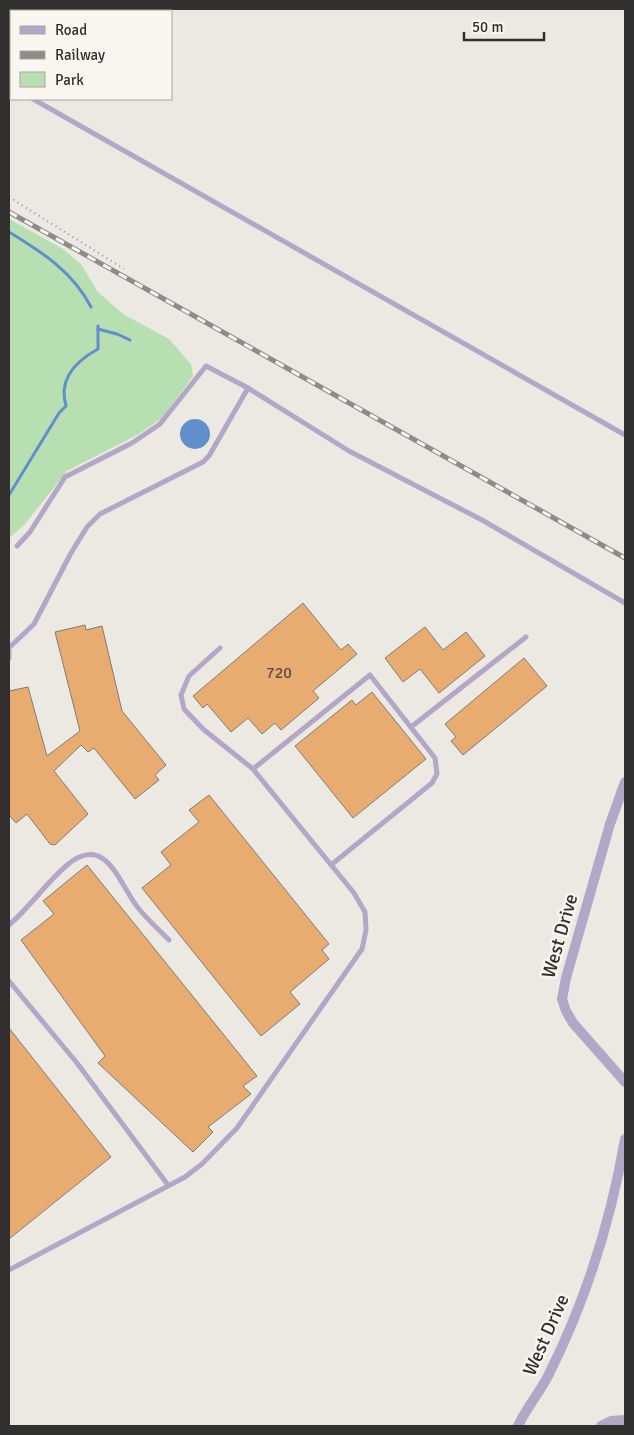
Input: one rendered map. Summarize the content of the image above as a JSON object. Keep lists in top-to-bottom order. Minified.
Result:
{"streets":{"street":["West Drive"]},"house_numbers":["720"],"legend":["Road","Railway","Park"],"scale_bar":"50 m"}
